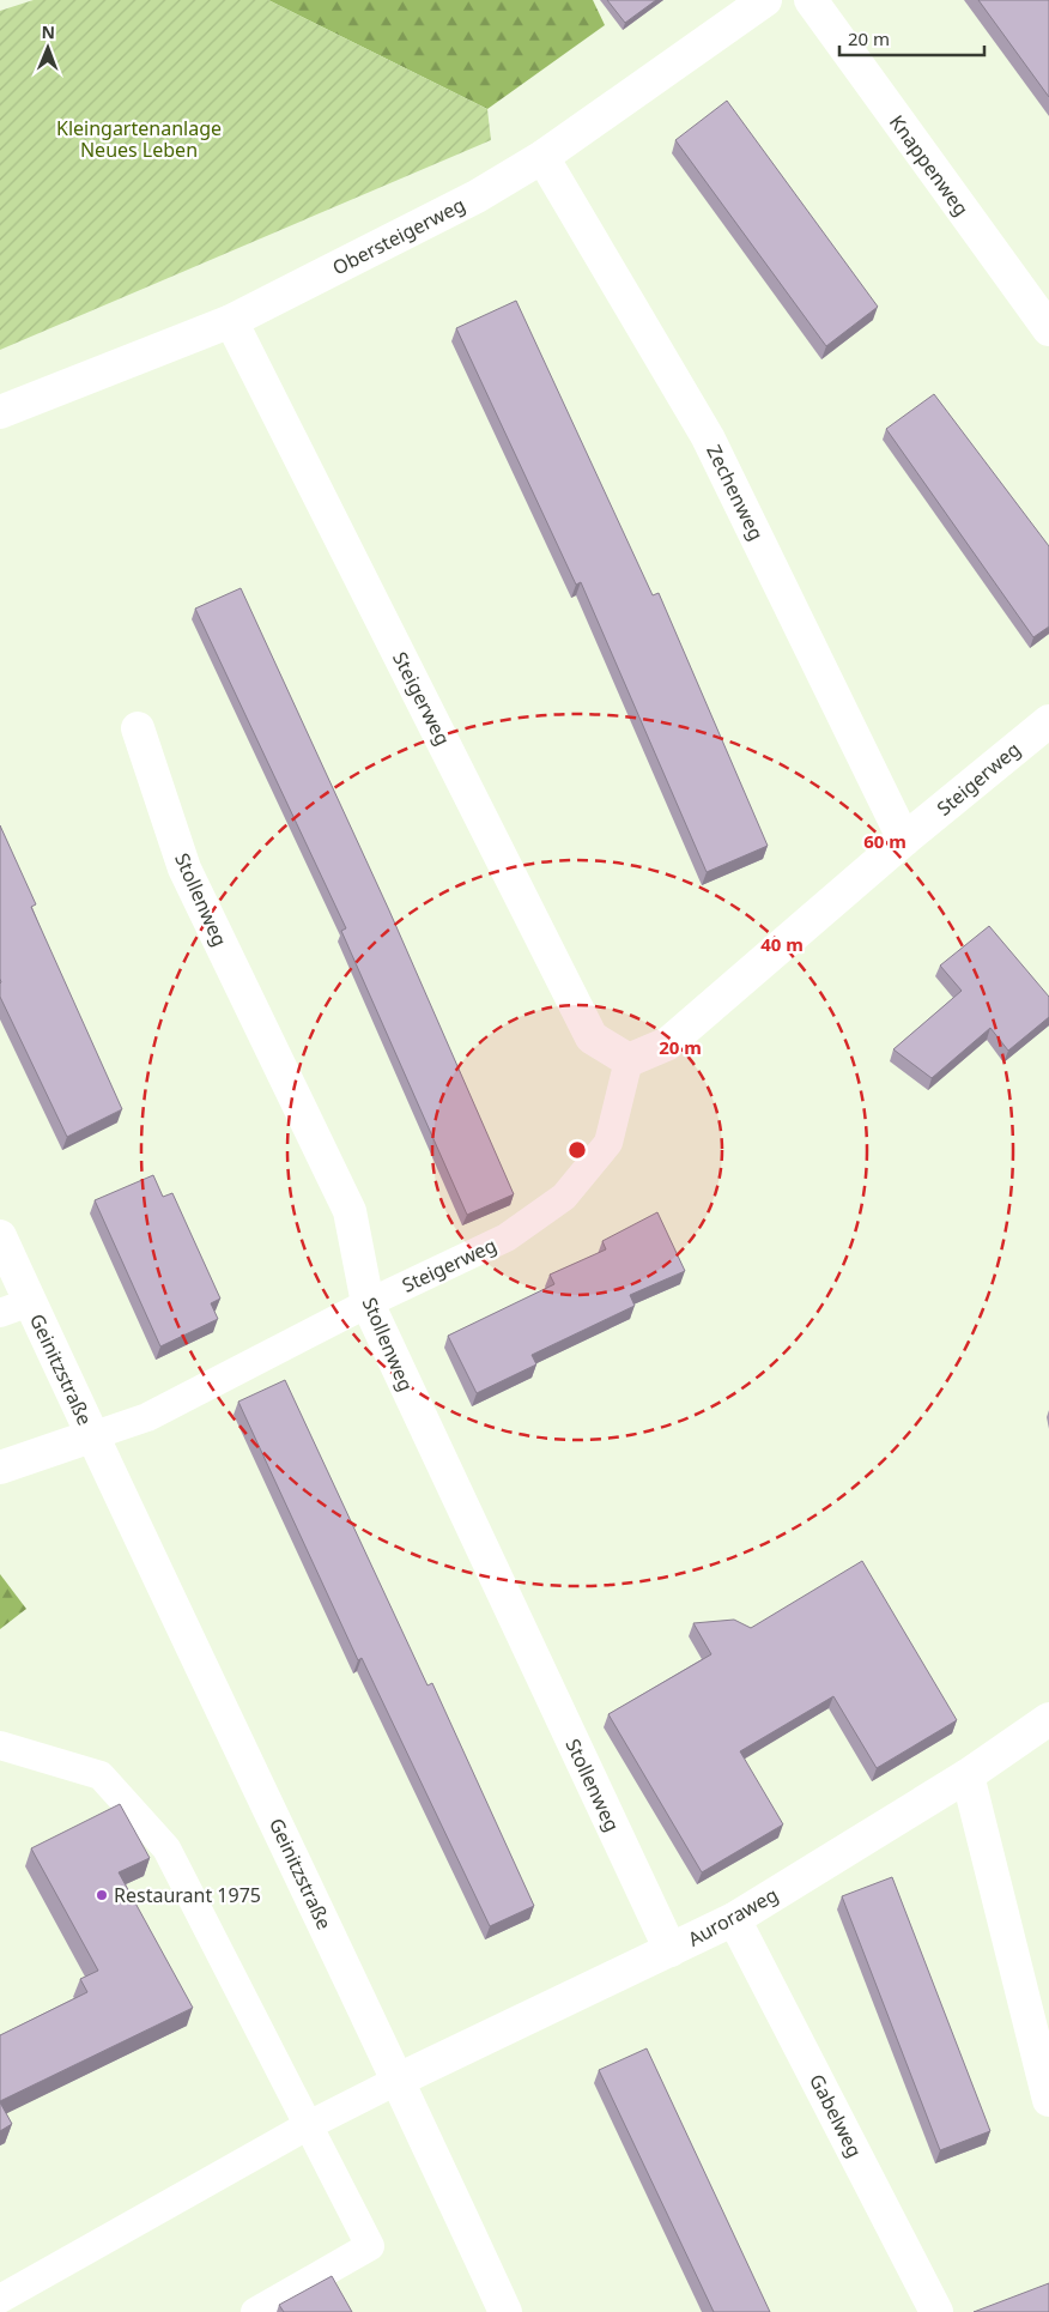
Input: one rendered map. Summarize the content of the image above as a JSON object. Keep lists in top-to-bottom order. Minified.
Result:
{"streets":{"street":["Knappenweg","Obersteigerweg","Zechenweg","Steigerweg","Stollenweg","Geinitzstraße","Auroraweg","Gabelweg"]},"crossings":[["Obersteigerweg","Zechenweg"],["Obersteigerweg","Steigerweg"],["Zechenweg","Steigerweg"],["Steigerweg","Stollenweg"],["Steigerweg","Geinitzstraße"],["Stollenweg","Auroraweg"],["Geinitzstraße","Auroraweg"],["Auroraweg","Gabelweg"]],"parks":["Kleingartenanlage Neues Leben"],"places":["Restaurant 1975"],"scale_bar":"20 m","north":"top","rings":["60 m","40 m","20 m"]}
